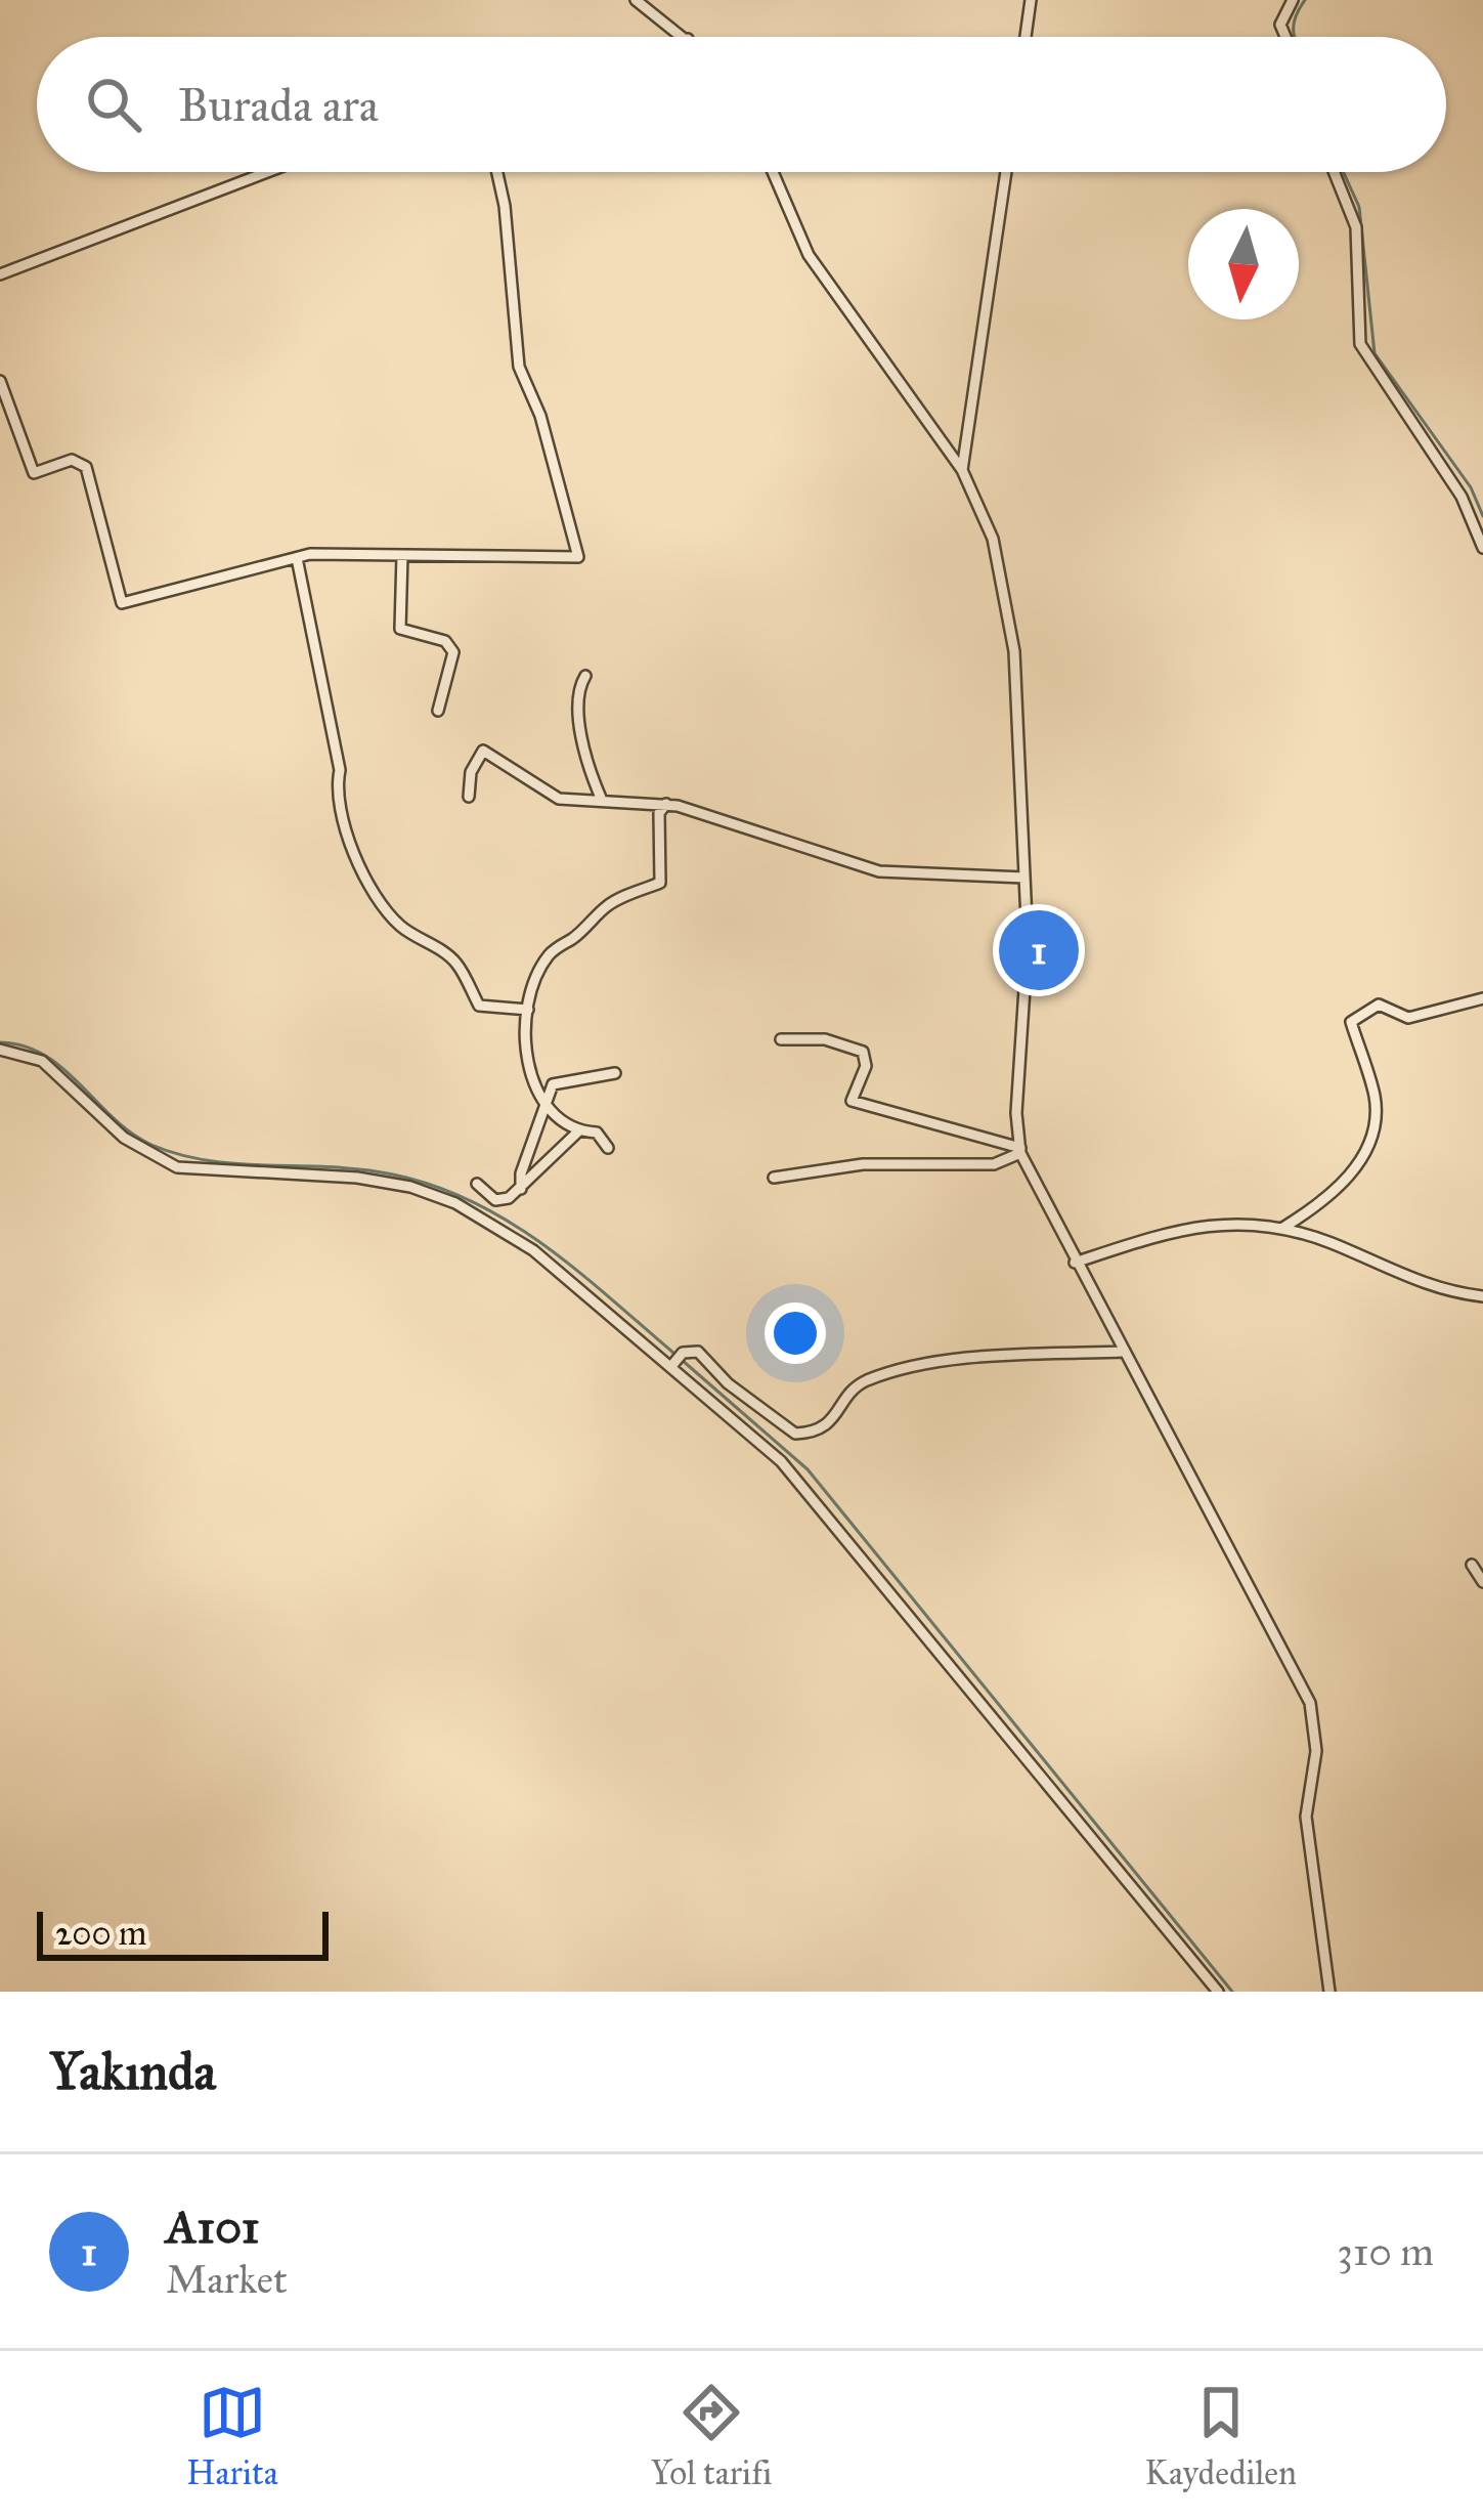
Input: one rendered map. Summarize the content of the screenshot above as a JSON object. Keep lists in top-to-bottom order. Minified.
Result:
{"scale_bar":"200 m","north":"bottom","page":{"search":"Burada ara","pins":"1","scale":"200 m","heading":"Yakında","list":[{"mark":"1","name":"A101","note":"Market","value":"310 m"}],"nav":["Harita","Yol tarifi","Kaydedilen"]}}
